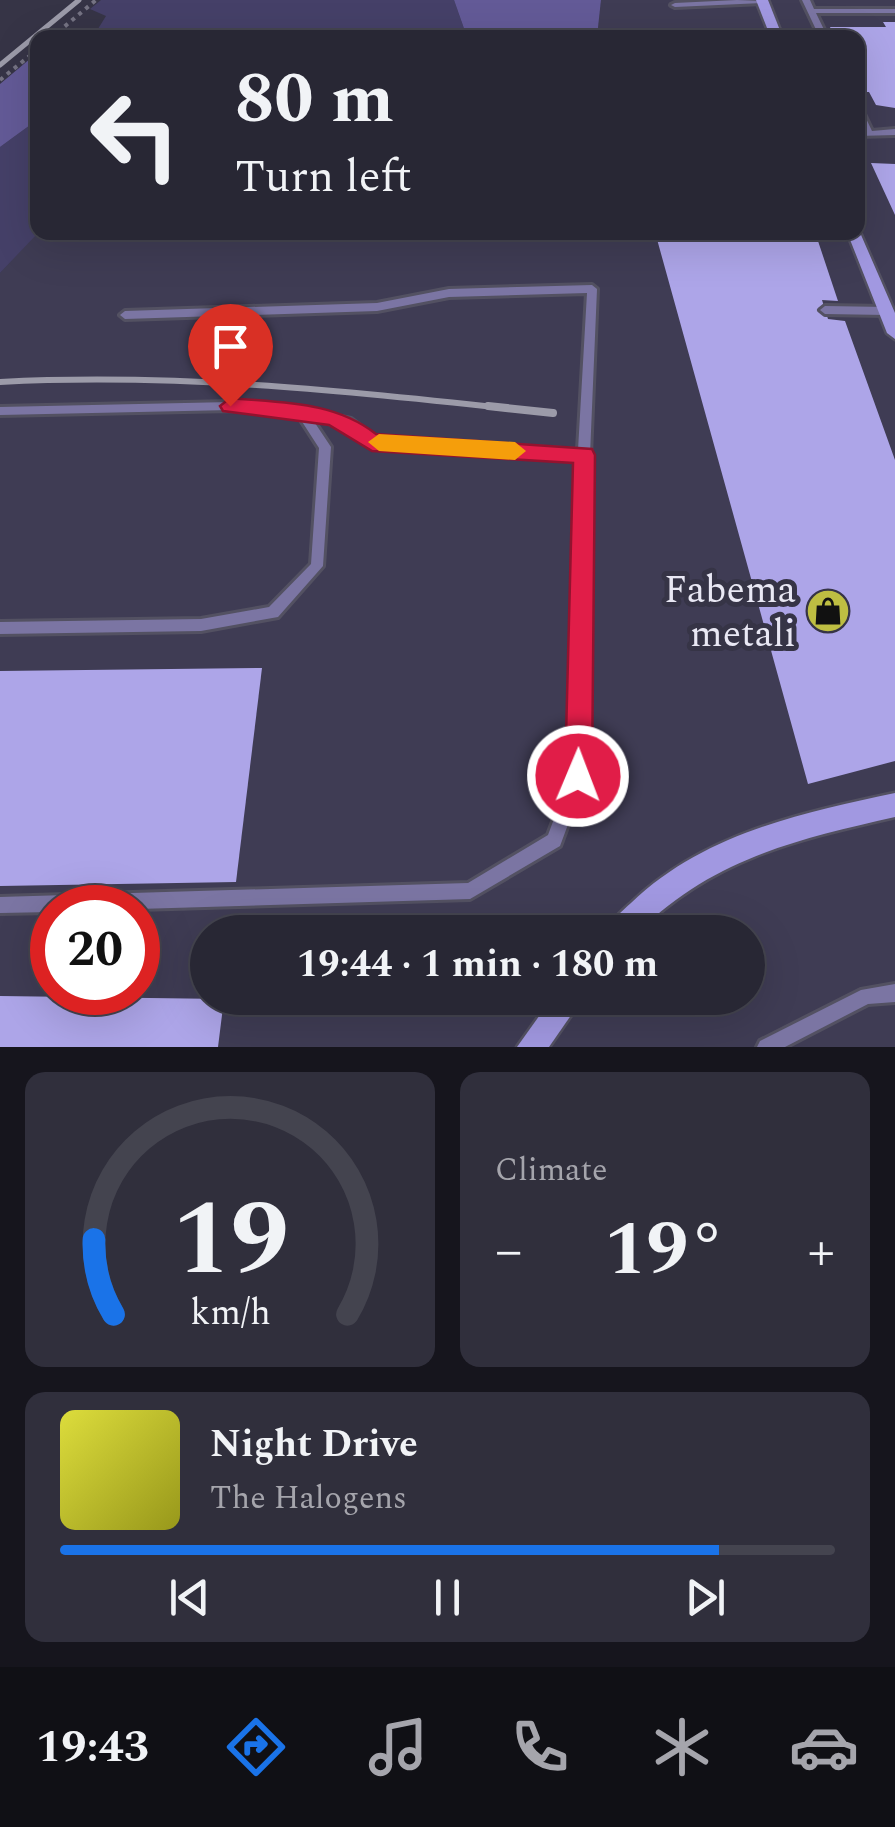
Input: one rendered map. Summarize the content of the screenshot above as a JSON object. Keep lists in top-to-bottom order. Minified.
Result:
{"places":{"shop":["Fabema metali"]},"page":{"turn":["80 m","Turn left"],"limit":"20","trip":"19:44 · 1 min · 180 m","tile":"Climate","heat":["−","19°","+"],"song":["Night Drive","The Halogens"],"tabs":"19:43","gauge":["19","km/h"]}}
